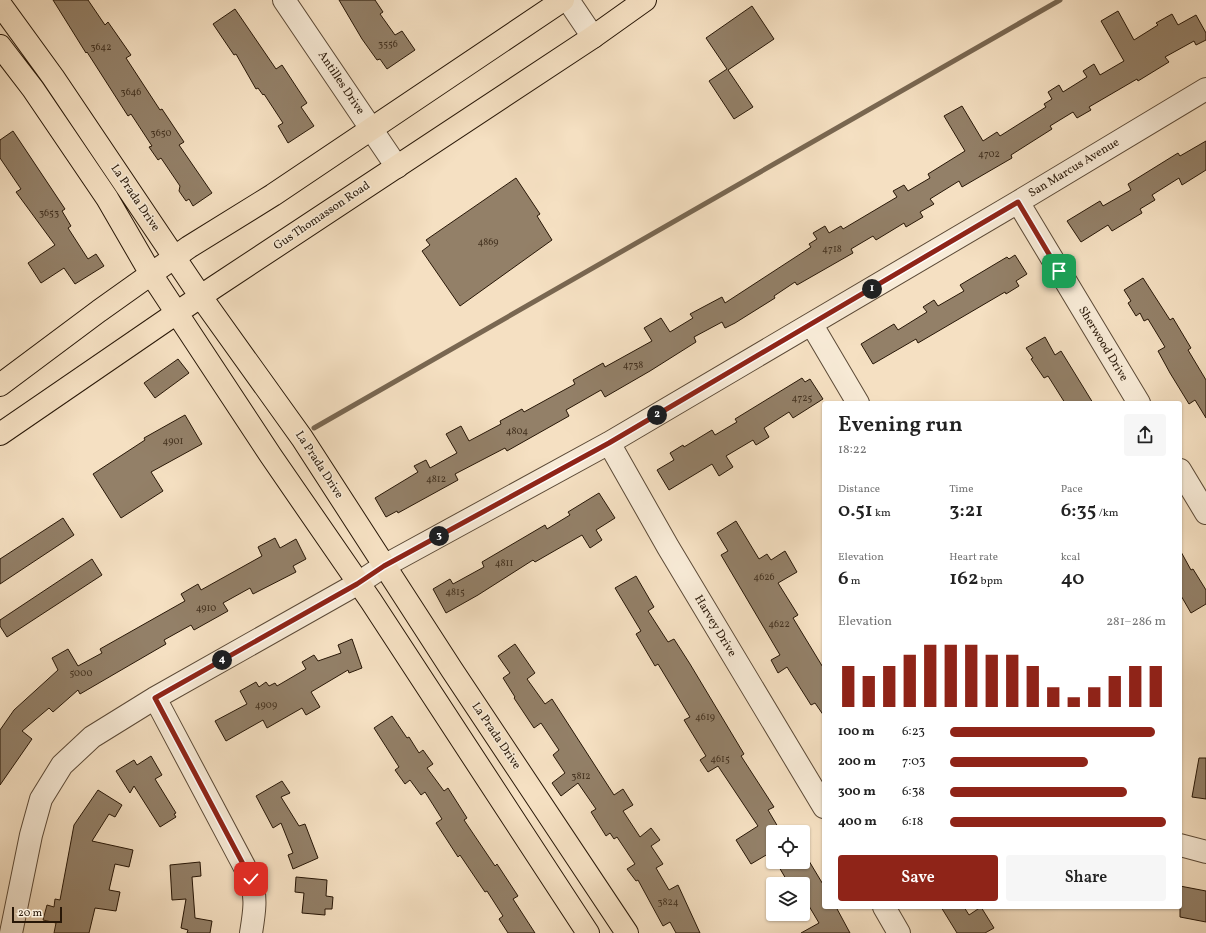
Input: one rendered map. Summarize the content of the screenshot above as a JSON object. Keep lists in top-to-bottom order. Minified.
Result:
{"streets":{"main road":["La Prada Drive","Gus Thomasson Road"],"street":["Antilles Drive","San Marcus Avenue","Sherwood Drive","Harvey Drive"]},"crossings":[["Antilles Drive","Gus Thomasson Road"],["San Marcus Avenue","La Prada Drive"],["San Marcus Avenue","Sherwood Drive"],["San Marcus Avenue","Harvey Drive"],["La Prada Drive","Gus Thomasson Road"]],"house_numbers":["3556","3642","3646","3650","4702","3653","4869","4718","4738","4725","4804","4901","4812","4811","4626","4815","4910","4622","5000","4909","4619","4615","3812","3824"],"scale_bar":"20 m","page":{"pins":["1","2","3","4"],"heading":["Evening run","18:22"],"stats":[["Distance","0.51 km"],["Time","3:21"],["Pace","6:35 /km"],["Elevation","6 m"],["Heart rate","162 bpm"],["kcal","40"]],"chart":["Elevation","281–286 m"],"list":[{"name":"100 m","note":"6:23"},{"name":"200 m","note":"7:03"},{"name":"300 m","note":"6:38"},{"name":"400 m","note":"6:18"}],"buttons":["Save","Share"],"scale":"20 m"}}
